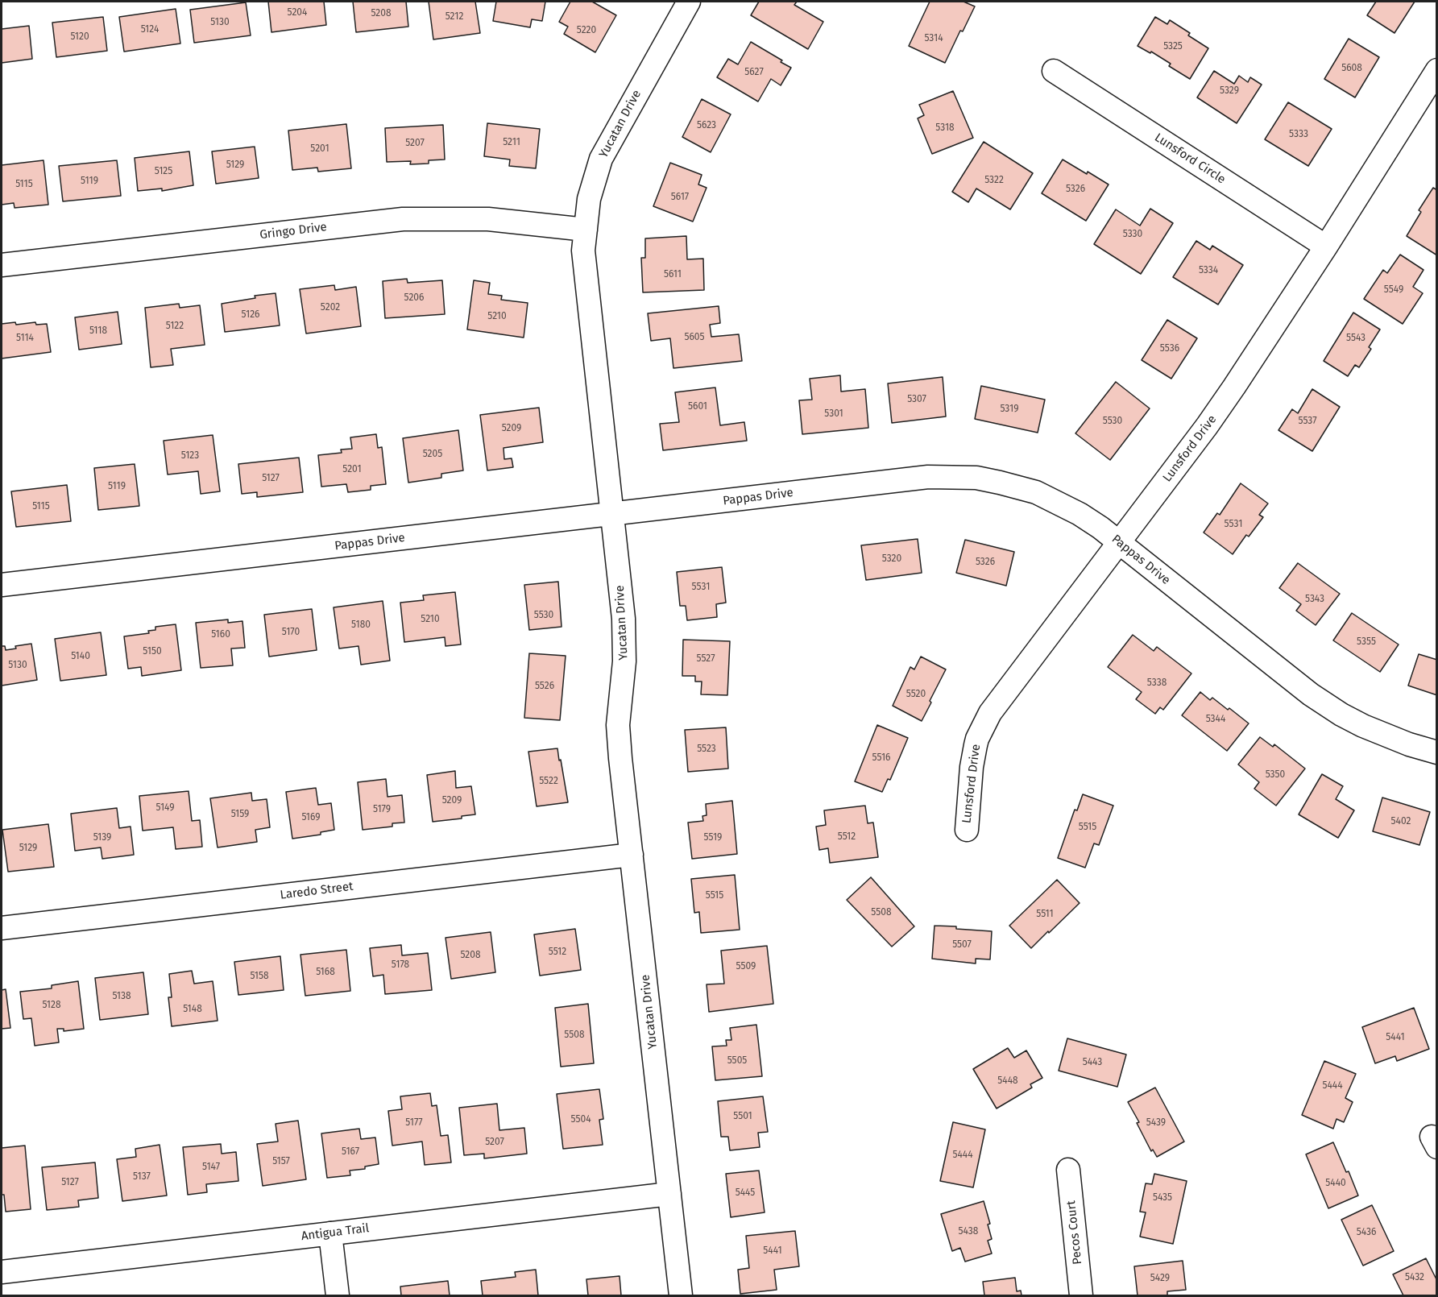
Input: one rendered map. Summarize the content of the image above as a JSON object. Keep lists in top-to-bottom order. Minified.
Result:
{"streets":{"street":["Yucatan Drive","Lunsford Circle","Gringo Drive","Lunsford Drive","Pappas Drive","Laredo Street","Antigua Trail","Pecos Court"]},"crossings":[["Yucatan Drive","Gringo Drive"],["Yucatan Drive","Pappas Drive"],["Yucatan Drive","Laredo Street"],["Yucatan Drive","Antigua Trail"],["Lunsford Circle","Lunsford Drive"],["Lunsford Drive","Pappas Drive"]],"house_numbers":["5204","5208","5212","5130","5124","5220","5120","5314","5325","5608","5627","5329","5623","5318","5333","5211","5207","5201","5129","5125","5322","5119","5115","5326","5617","5330","5334","5611","5549","5206","5202","5126","5210","5122","5118","5605","5114","5543","5536","5307","5601","5319","5301","5530","5537","5209","5205","5123","5201","5127","5119","5115","5531","5320","5326","5531","5343","5530","5210","5180","5170","5160","5355","5150","5140","5527","5130","5338","5526","5520","5344","5523","5516","5350","5522","5209","5149","5179","5159","5169","5402","5515","5512","5139","5519","5129","5515","5508","5511","5507","5512","5208","5178","5509","5168","5158","5138","5128","5148","5508","5441","5505","5443","5448","5444","5501","5504","5177","5439","5207","5167","5444","5157","5147","5137","5127","5440","5445","5435","5438","5436","5441","5432","5429"]}
